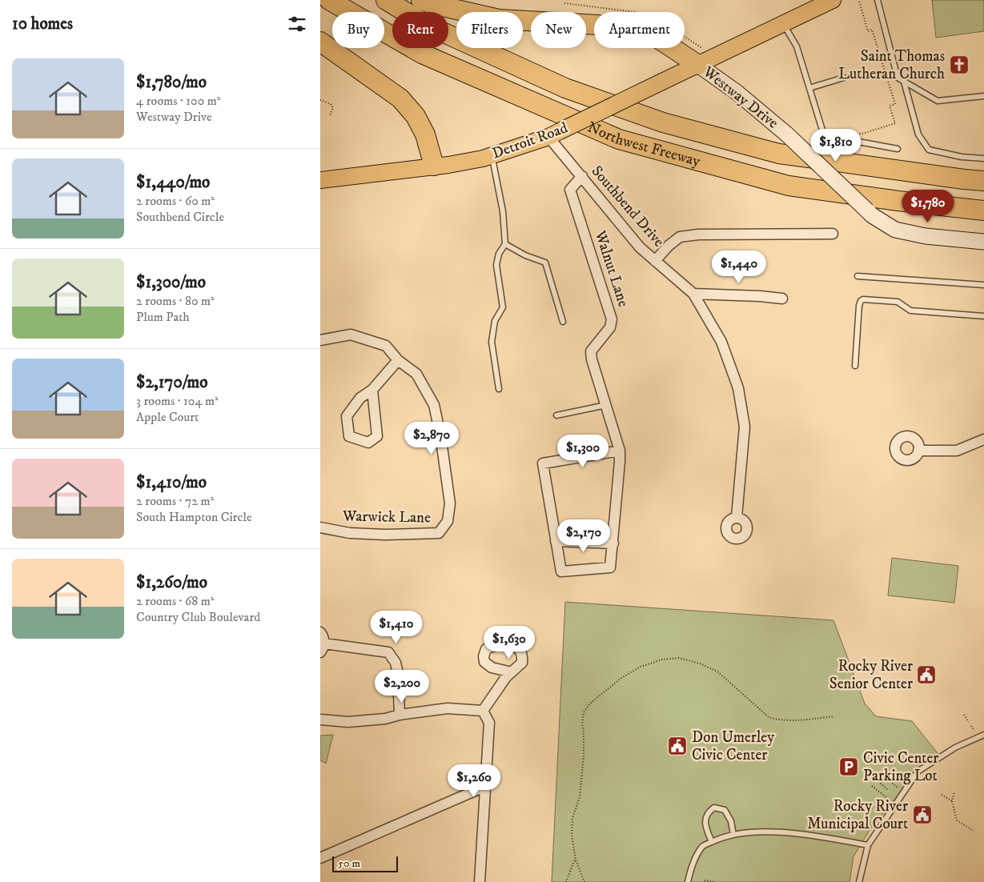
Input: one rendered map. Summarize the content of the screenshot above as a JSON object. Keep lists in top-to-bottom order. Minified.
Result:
{"streets":{"highway":["Northwest Freeway"],"main road":["Westway Drive","Detroit Road"],"street":["Southbend Drive","Walnut Lane","Warwick Lane"]},"crossings":[["Westway Drive","Detroit Road"],["Detroit Road","Southbend Drive"],["Southbend Drive","Walnut Lane"]],"places":{"church":["Saint Thomas Lutheran Church"],"public building":["Rocky River Senior Center","Don Umerley Civic Center","Rocky River Municipal Court"],"parking":["Civic Center Parking Lot"]},"scale_bar":"50 m","page":{"heading":"10 homes","chip":["Buy","Rent","Filters","New","Apartment"],"list":[{"name":"$1,780/mo","note":"4 rooms · 100 m² · Westway Drive"},{"name":"$1,440/mo","note":"2 rooms · 60 m² · Southbend Circle"},{"name":"$1,300/mo","note":"2 rooms · 80 m² · Plum Path"},{"name":"$2,170/mo","note":"3 rooms · 104 m² · Apple Court"},{"name":"$1,410/mo","note":"2 rooms · 72 m² · South Hampton Circle"},{"name":"$1,260/mo","note":"2 rooms · 68 m² · Country Club Boulevard"}],"price":["$1,810","$1,780","$1,440","$2,870","$1,300","$2,170","$1,410","$1,630","$2,200","$1,260"],"scale":"50 m"}}
